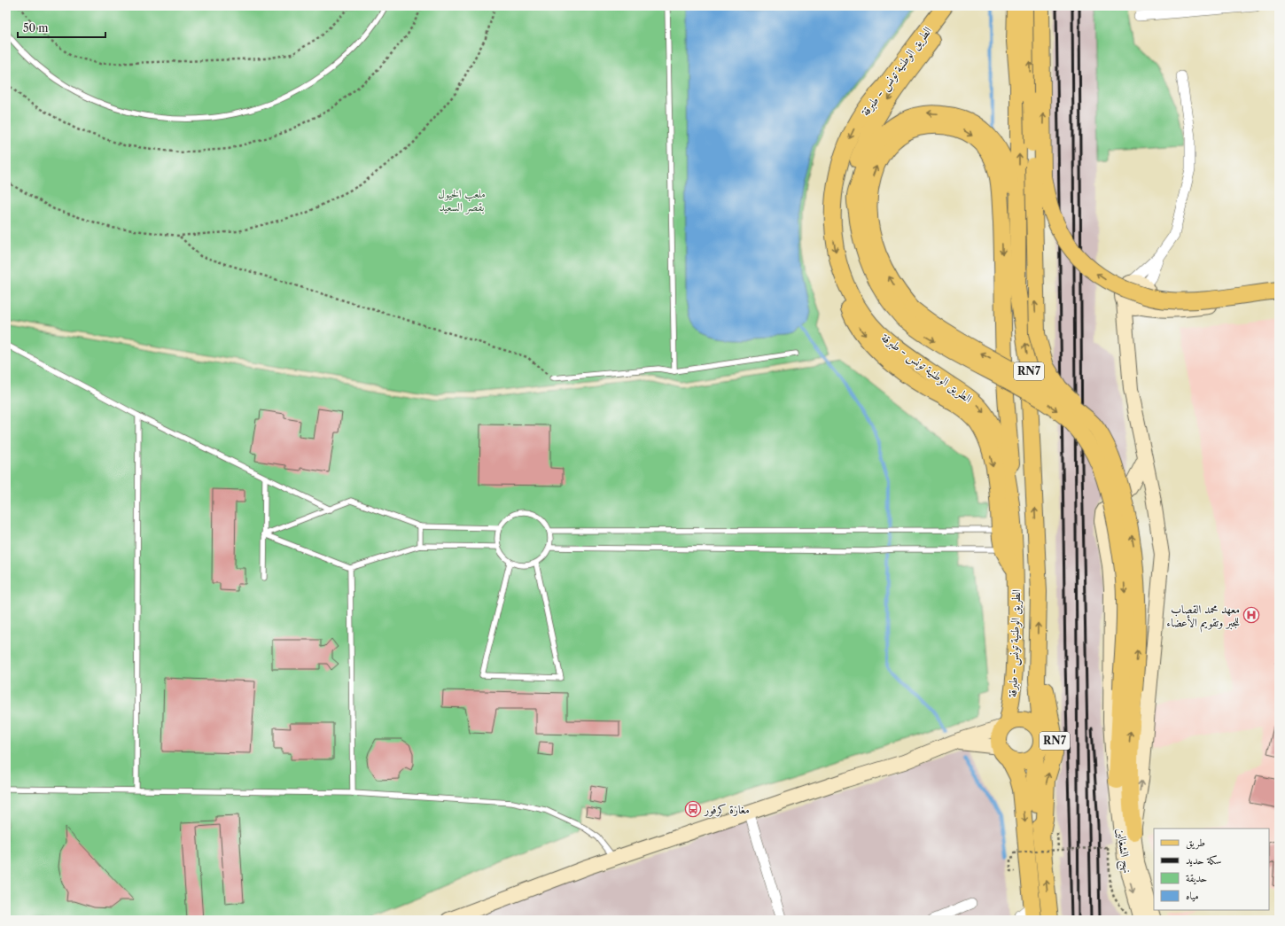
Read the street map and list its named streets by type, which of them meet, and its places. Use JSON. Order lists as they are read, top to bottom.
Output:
{
  "streets": {
    "main road": ["الطريق الوطنية تونس - طبرقة", "RN7"],
    "street": ["نهج الشغالين"]
  },
  "crossings": [
    ["الطريق الوطنية تونس - طبرقة", "RN7"]
  ],
  "parks": ["ملعب الخيول بقصر السعيد"],
  "places": {
    "hospital": ["معهد محمد القصاب للجبر وتقويم الأعضاء"],
    "bus stop": ["مغازة كرفور"]
  },
  "legend": [
    "طريق",
    "سكة حديد",
    "حديقة",
    "مياه"
  ],
  "scale_bar": "50 m"
}
